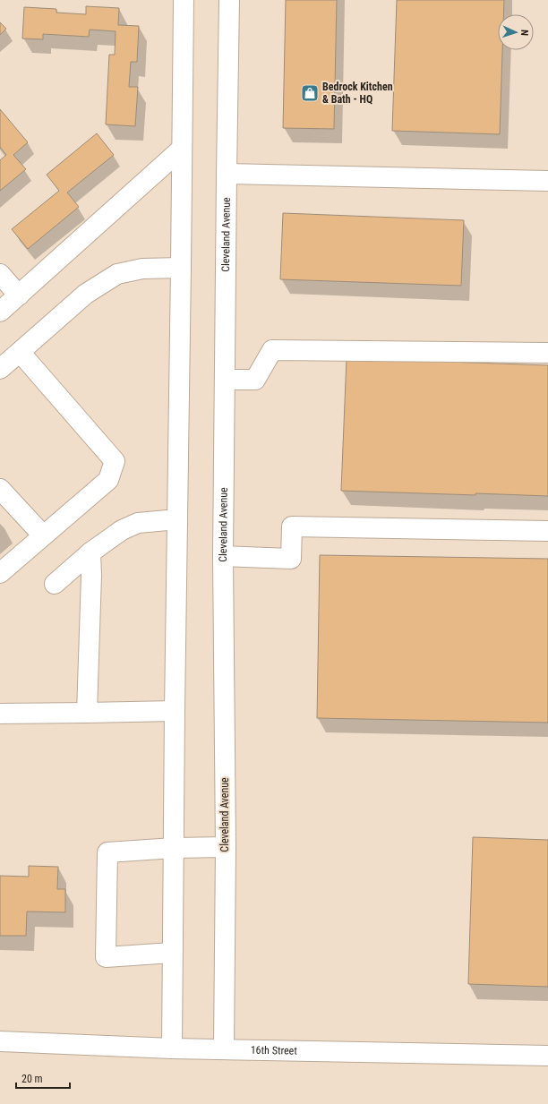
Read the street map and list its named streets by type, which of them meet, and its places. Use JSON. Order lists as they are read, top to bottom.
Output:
{
  "streets": {
    "street": ["Cleveland Avenue", "16th Street"]
  },
  "crossings": [
    ["Cleveland Avenue", "16th Street"]
  ],
  "places": {
    "shop": ["Bedrock Kitchen & Bath - HQ"]
  },
  "scale_bar": "20 m",
  "north": "right"
}
